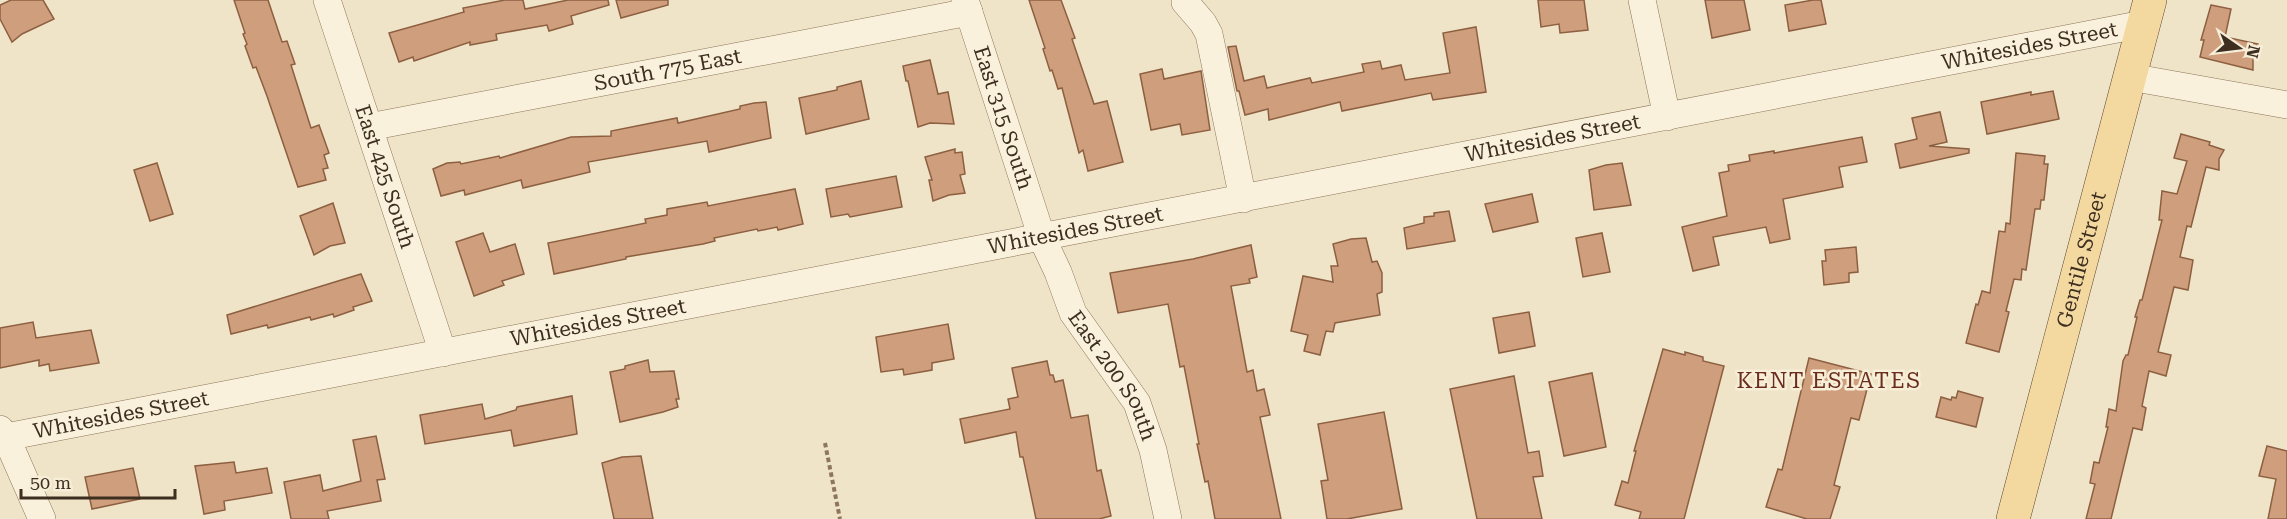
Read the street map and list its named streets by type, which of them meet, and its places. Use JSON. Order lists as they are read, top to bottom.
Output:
{
  "streets": {
    "main road": ["Gentile Street"],
    "street": [
      "Whitesides Street",
      "South 775 East",
      "East 315 South",
      "East 425 South",
      "East 200 South"
    ]
  },
  "crossings": [
    ["Whitesides Street", "East 315 South"],
    ["Whitesides Street", "East 425 South"],
    ["Whitesides Street", "Gentile Street"],
    ["Whitesides Street", "East 200 South"],
    ["South 775 East", "East 315 South"],
    ["South 775 East", "East 425 South"],
    ["East 315 South", "East 200 South"]
  ],
  "districts": ["KENT ESTATES"],
  "scale_bar": "50 m",
  "north": "right"
}
